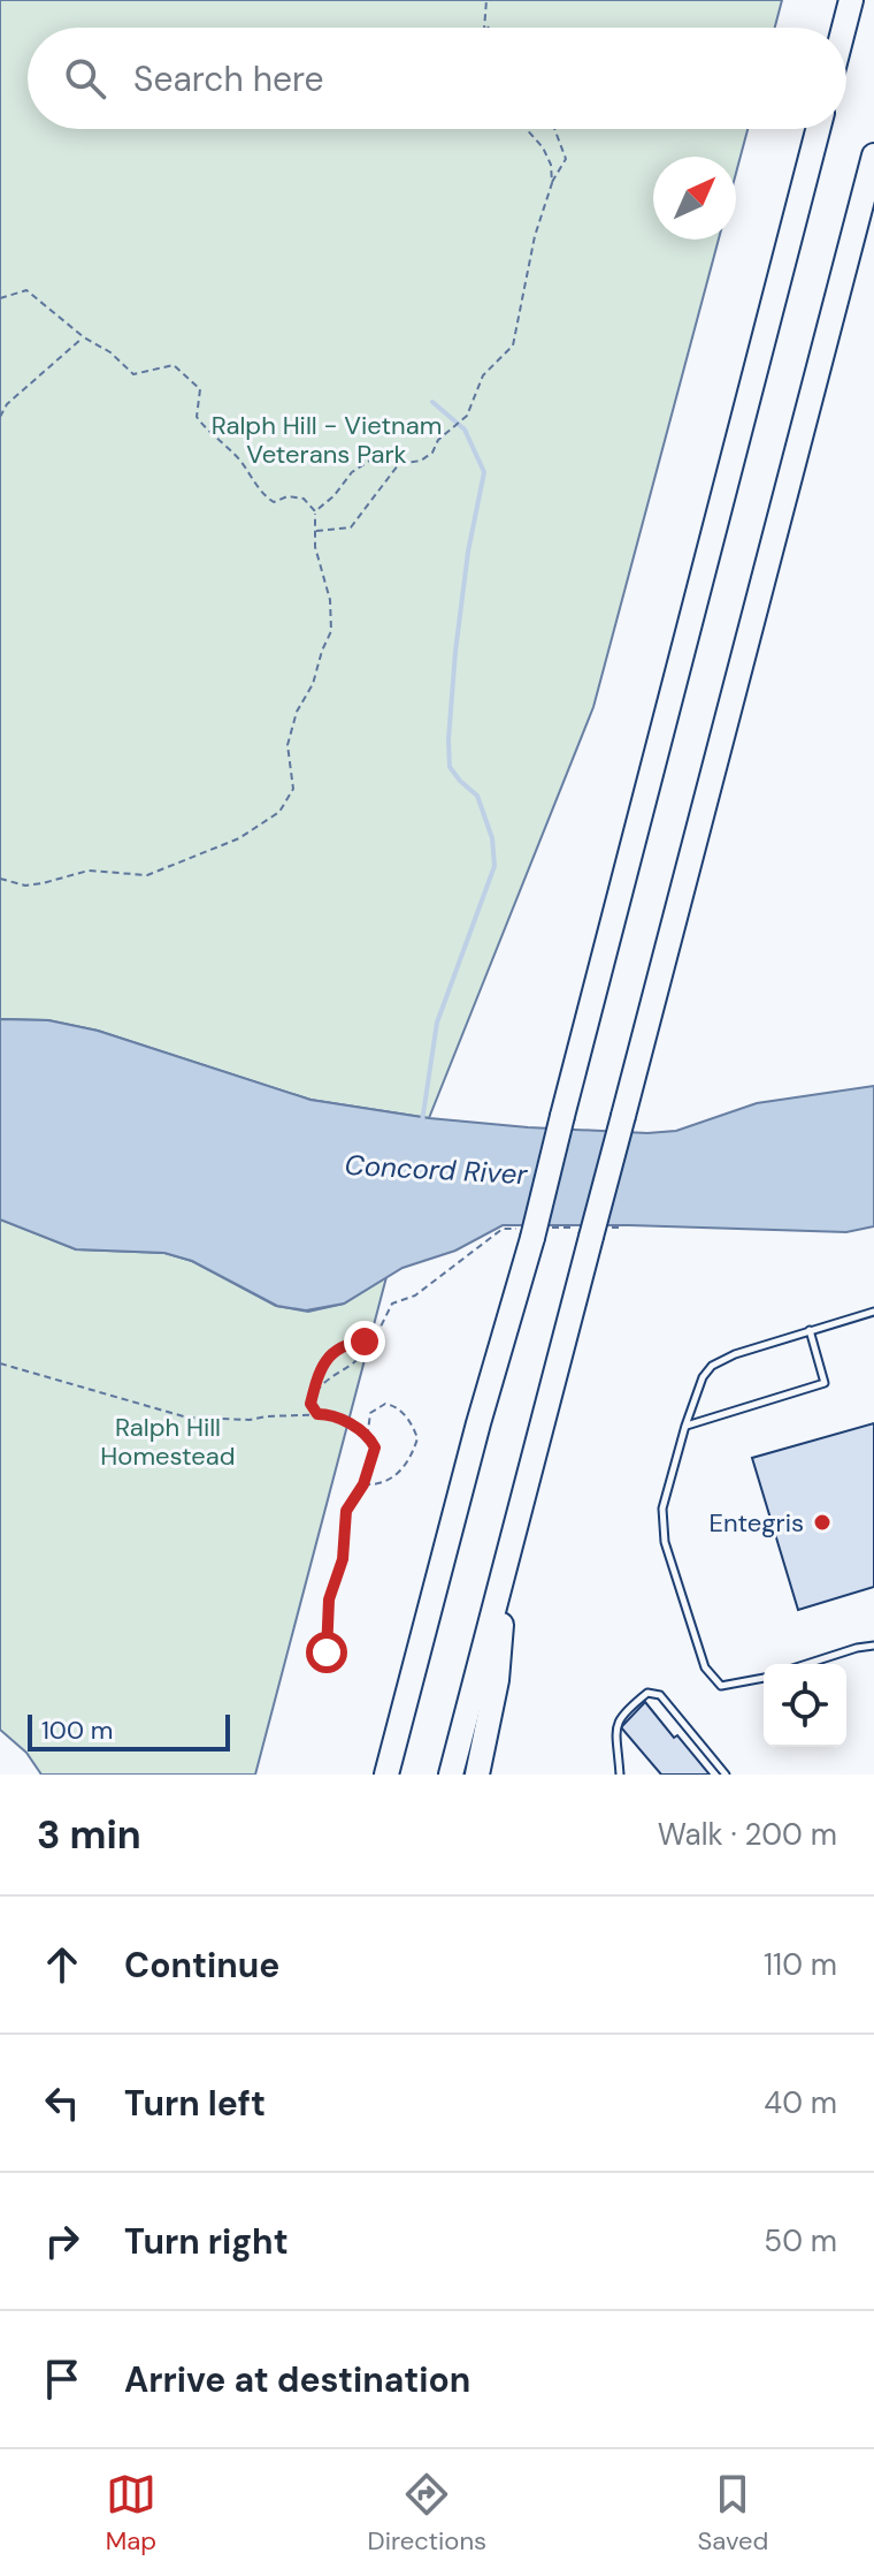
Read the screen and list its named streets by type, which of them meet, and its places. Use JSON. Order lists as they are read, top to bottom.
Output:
{
  "water": ["Concord River"],
  "parks": ["Ralph Hill - Vietnam Veterans Park", "Ralph Hill Homestead"],
  "places": ["Entegris"],
  "scale_bar": "100 m",
  "north": "top right",
  "page": {
    "search": "Search here",
    "scale": "100 m",
    "heading": ["3 min", "Walk · 200 m"],
    "list": [
      ["Continue", "110 m"],
      ["Turn left", "40 m"],
      ["Turn right", "50 m"],
      "Arrive at destination"
    ],
    "nav": ["Map", "Directions", "Saved"]
  }
}
